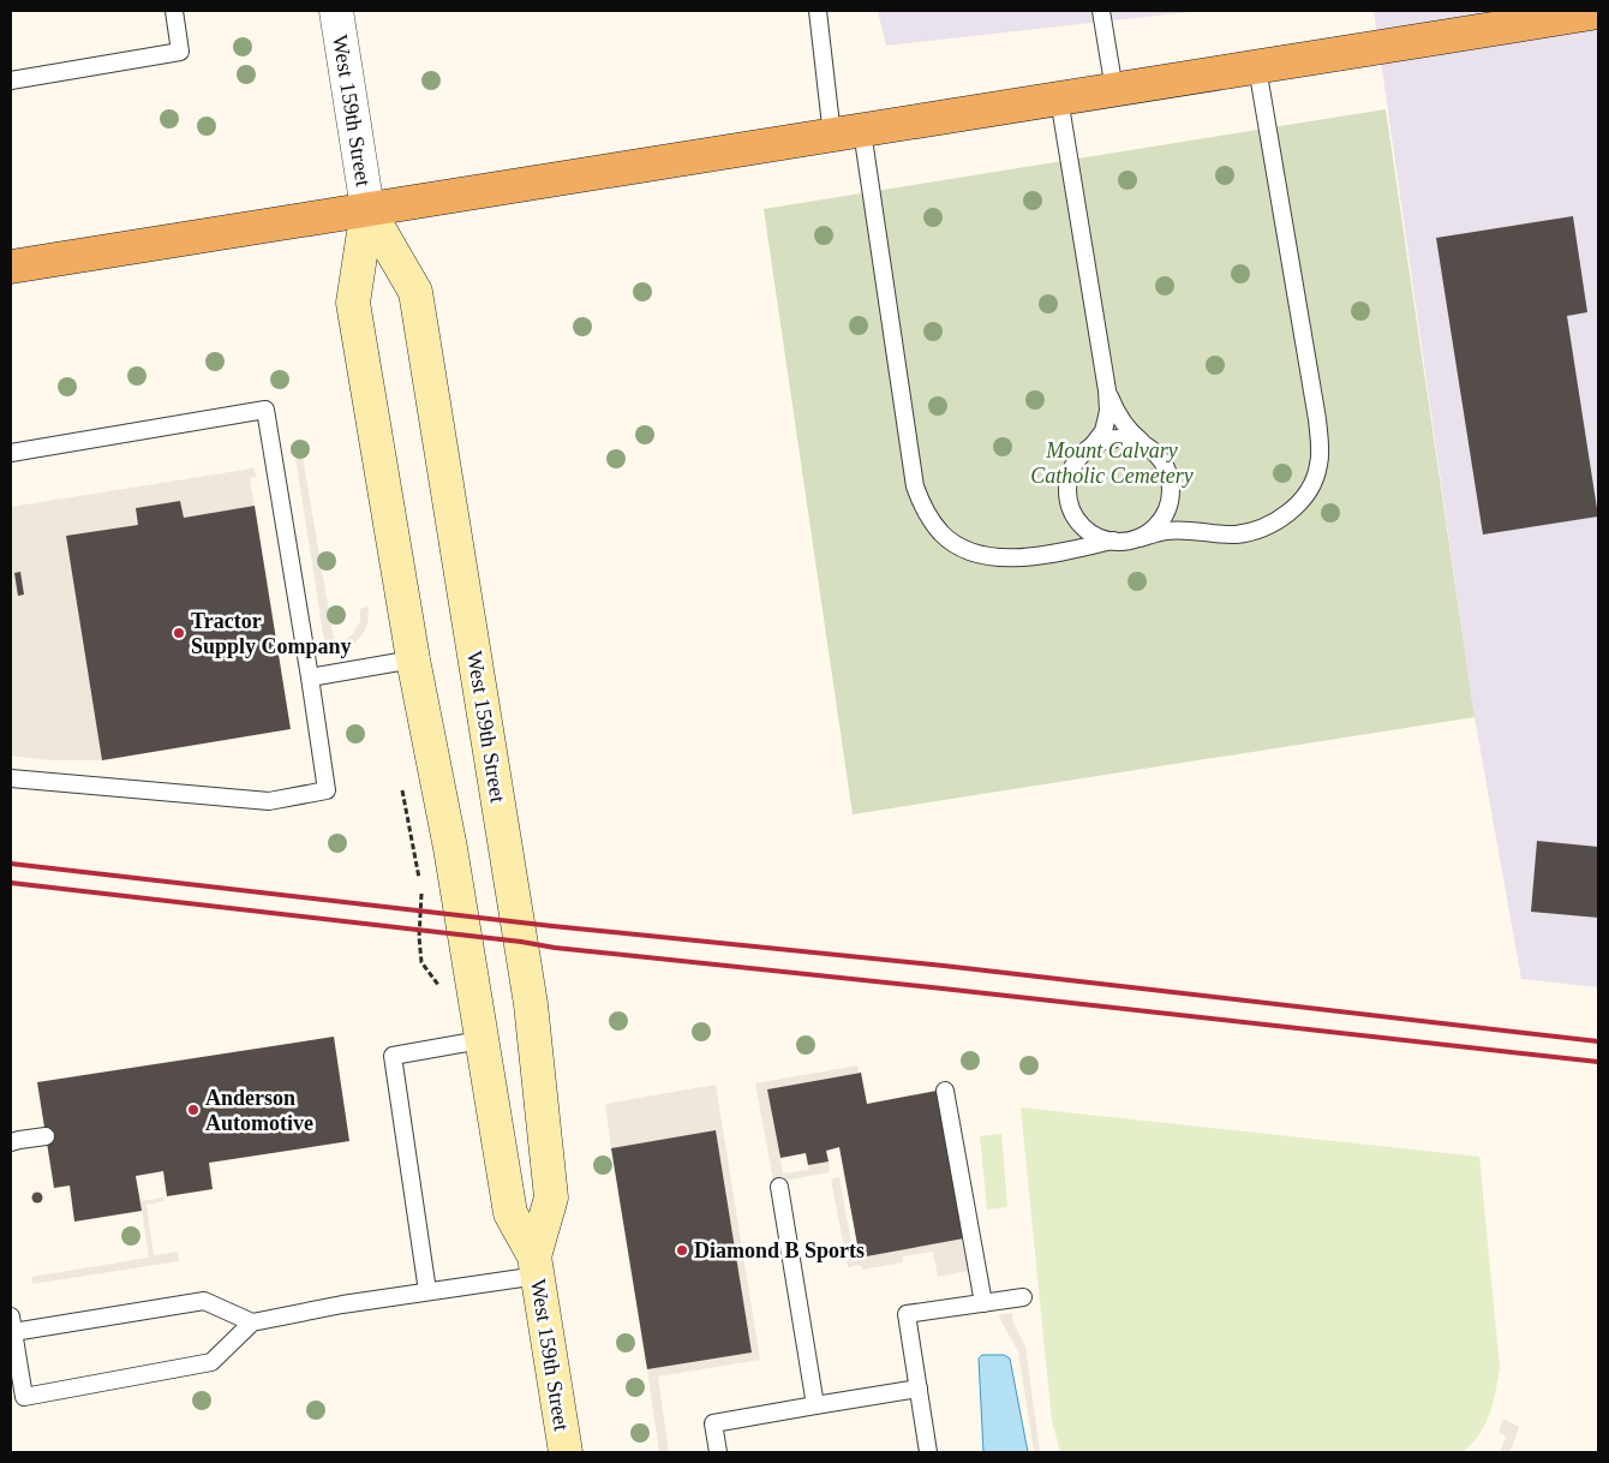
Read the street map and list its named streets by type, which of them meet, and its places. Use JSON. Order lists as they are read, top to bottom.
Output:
{
  "streets": {
    "main road": ["West 159th Street"]
  },
  "parks": ["Mount Calvary Catholic Cemetery"],
  "places": ["Tractor Supply Company", "Anderson Automotive", "Diamond B Sports"]
}
